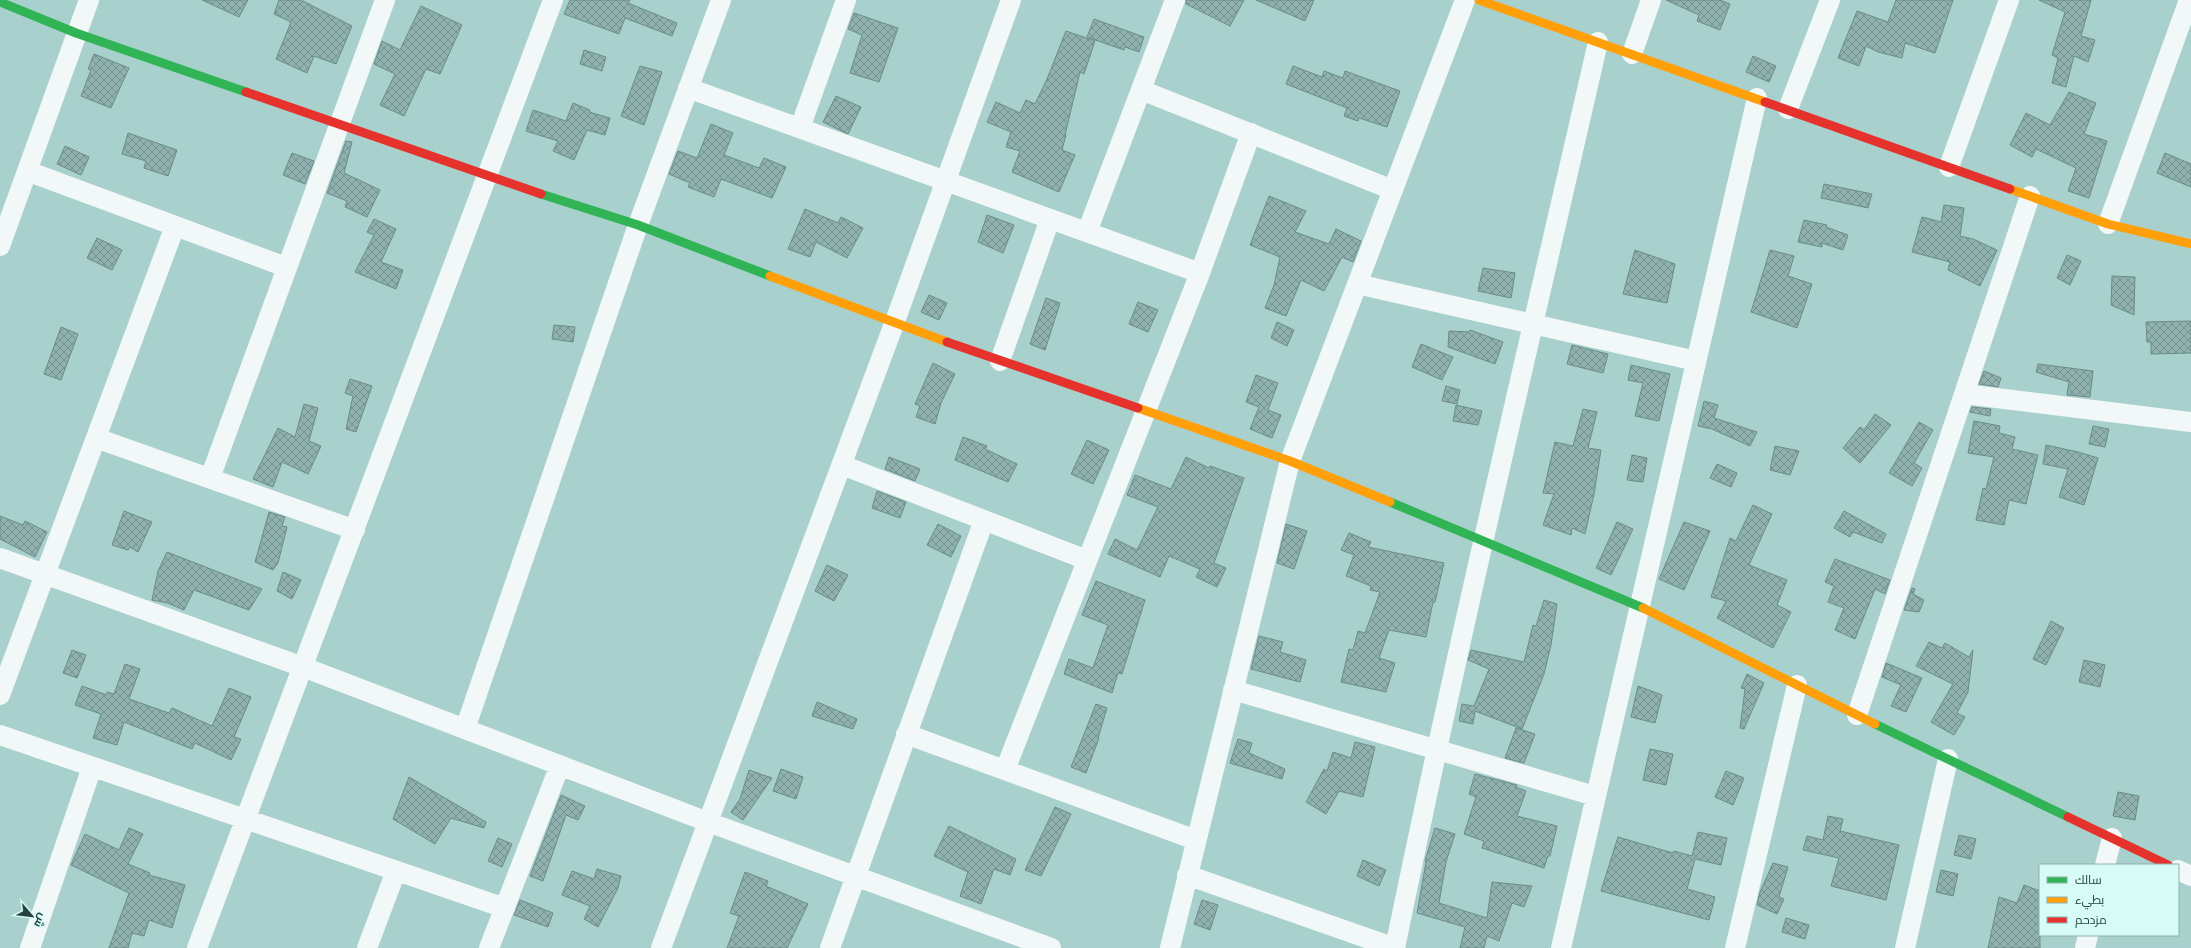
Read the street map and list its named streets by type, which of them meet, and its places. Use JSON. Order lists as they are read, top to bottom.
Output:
{
  "legend": ["سالك", "بطيء", "مزدحم"],
  "north": "bottom right"
}
